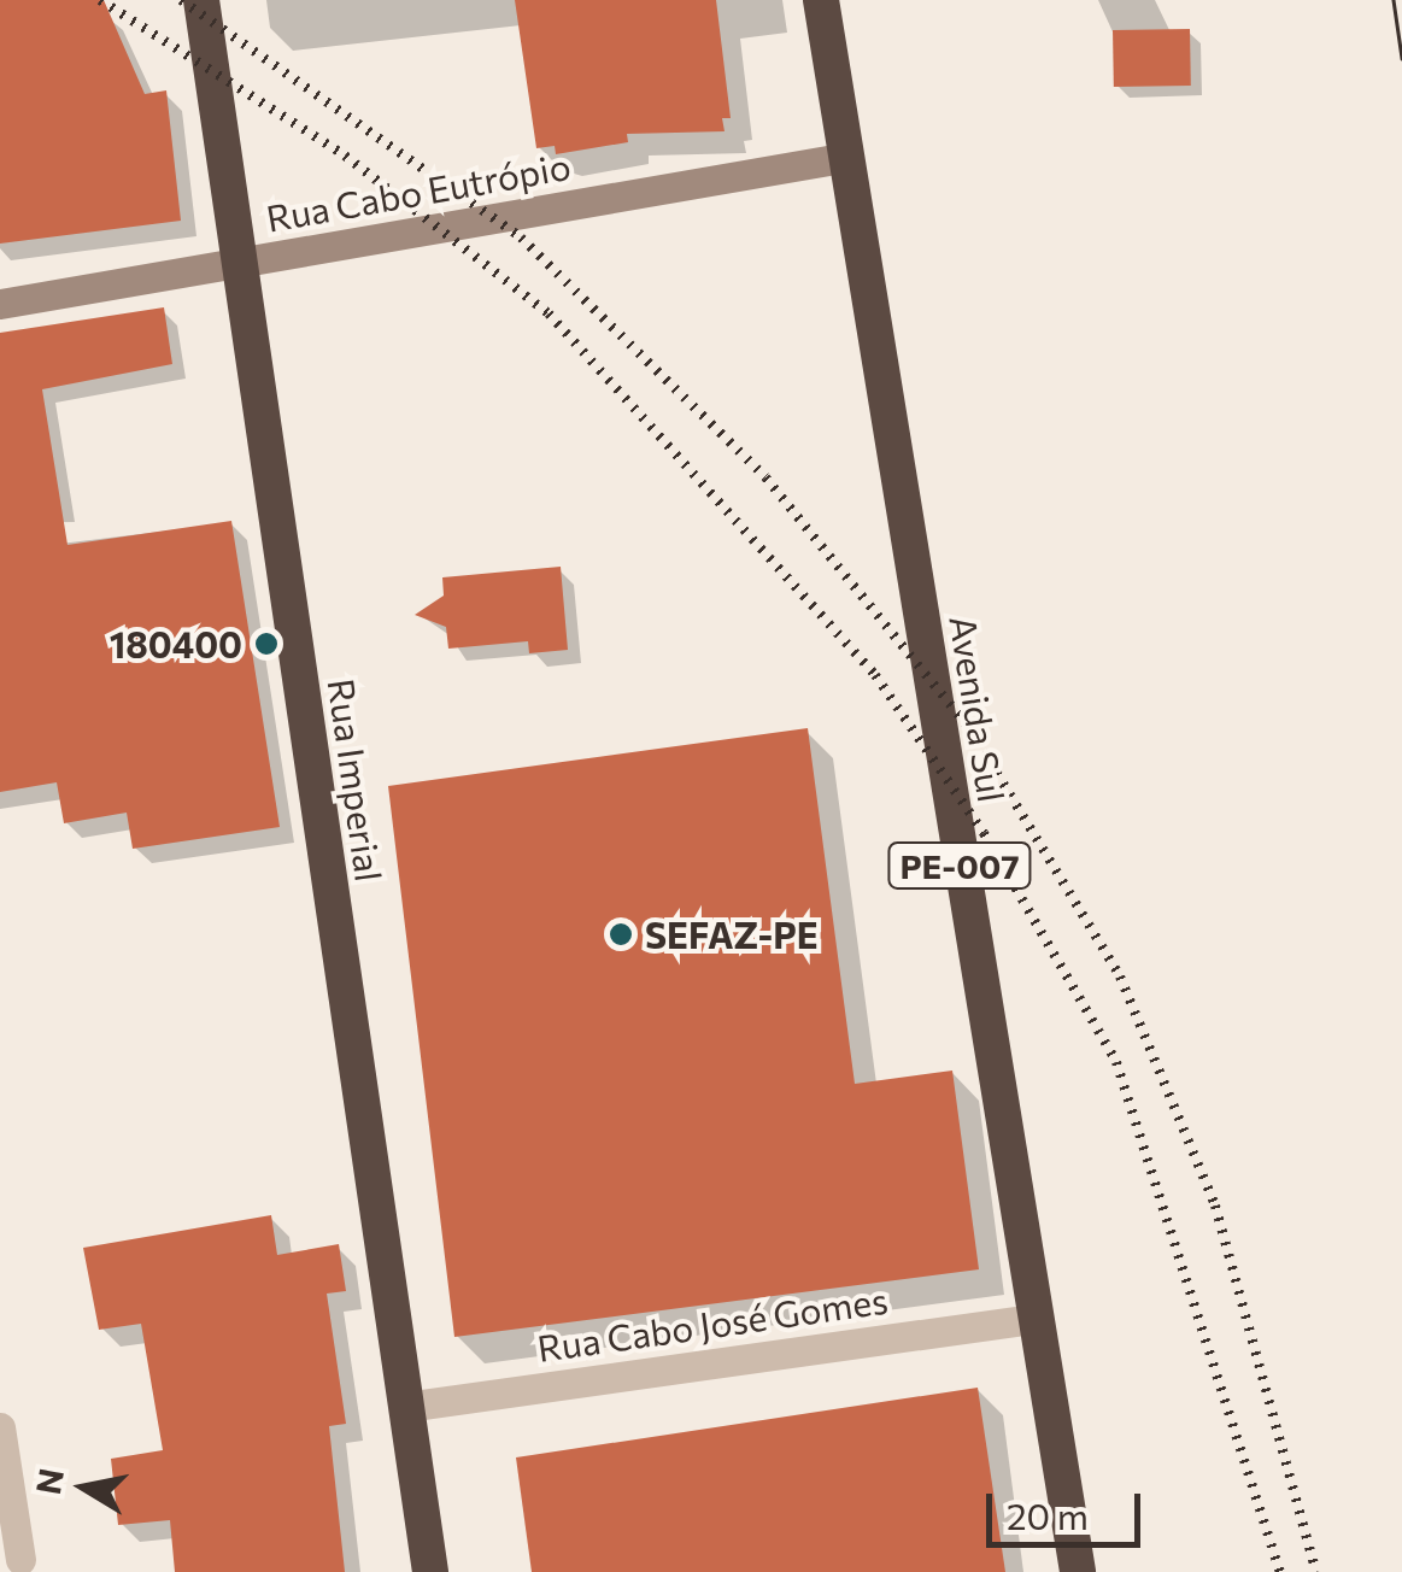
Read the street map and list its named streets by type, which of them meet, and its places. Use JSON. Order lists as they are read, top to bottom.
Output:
{
  "streets": {
    "highway": ["Avenida Sul", "Rua Imperial", "PE-007"],
    "street": ["Rua Cabo Eutrópio", "Rua Cabo José Gomes"]
  },
  "crossings": [
    ["Rua Cabo Eutrópio", "Avenida Sul"],
    ["Rua Cabo Eutrópio", "Rua Imperial"],
    ["Avenida Sul", "Rua Cabo José Gomes"],
    ["Rua Imperial", "Rua Cabo José Gomes"]
  ],
  "places": ["180400", "SEFAZ-PE"],
  "scale_bar": "20 m",
  "north": "left"
}
